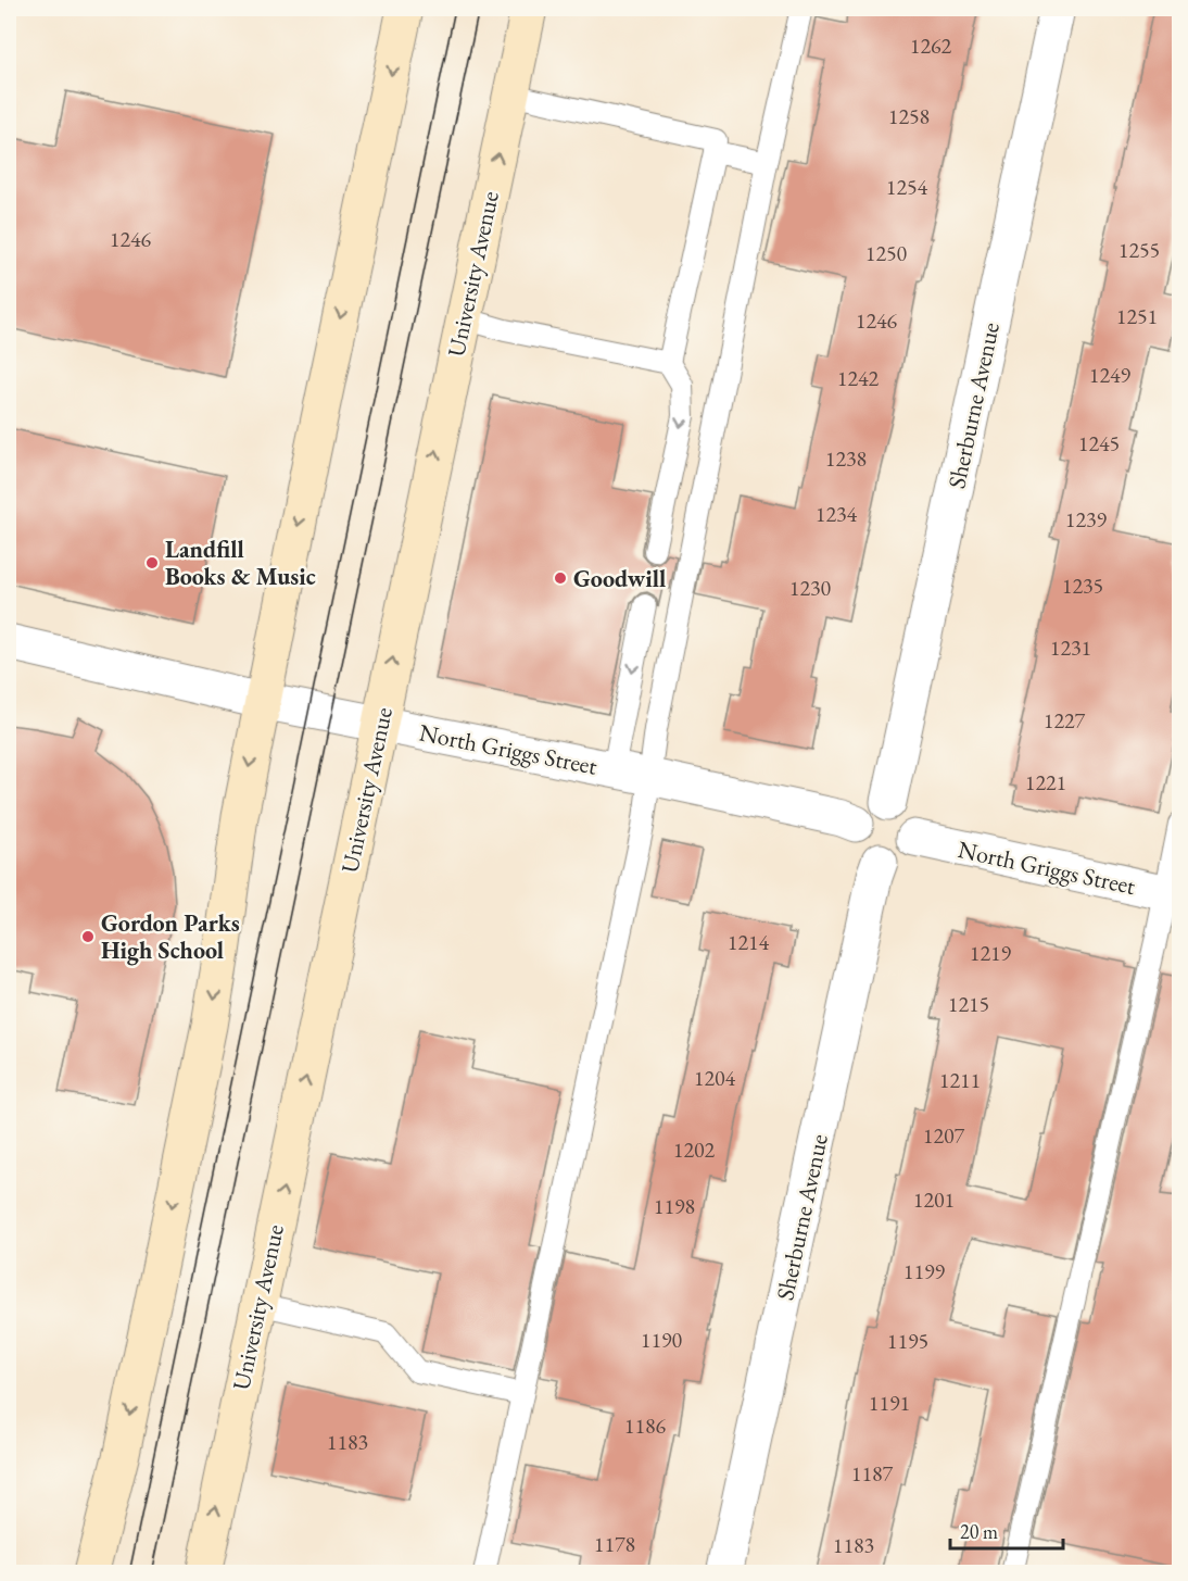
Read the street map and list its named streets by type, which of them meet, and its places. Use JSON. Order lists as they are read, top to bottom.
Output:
{
  "streets": {
    "main road": ["University Avenue"],
    "street": ["Sherburne Avenue", "North Griggs Street"]
  },
  "crossings": [
    ["University Avenue", "North Griggs Street"],
    ["Sherburne Avenue", "North Griggs Street"]
  ],
  "places": ["Landfill Books & Music", "Goodwill", "Gordon Parks High School"],
  "house_numbers": [
    "1262",
    "1258",
    "1254",
    "1246",
    "1255",
    "1250",
    "1251",
    "1246",
    "1249",
    "1242",
    "1245",
    "1238",
    "1234",
    "1239",
    "1235",
    "1230",
    "1231",
    "1227",
    "1221",
    "1214",
    "1219",
    "1215",
    "1204",
    "1211",
    "1207",
    "1202",
    "1201",
    "1198",
    "1199",
    "1190",
    "1195",
    "1191",
    "1186",
    "1183",
    "1187",
    "1178",
    "1183"
  ],
  "scale_bar": "20 m"
}
